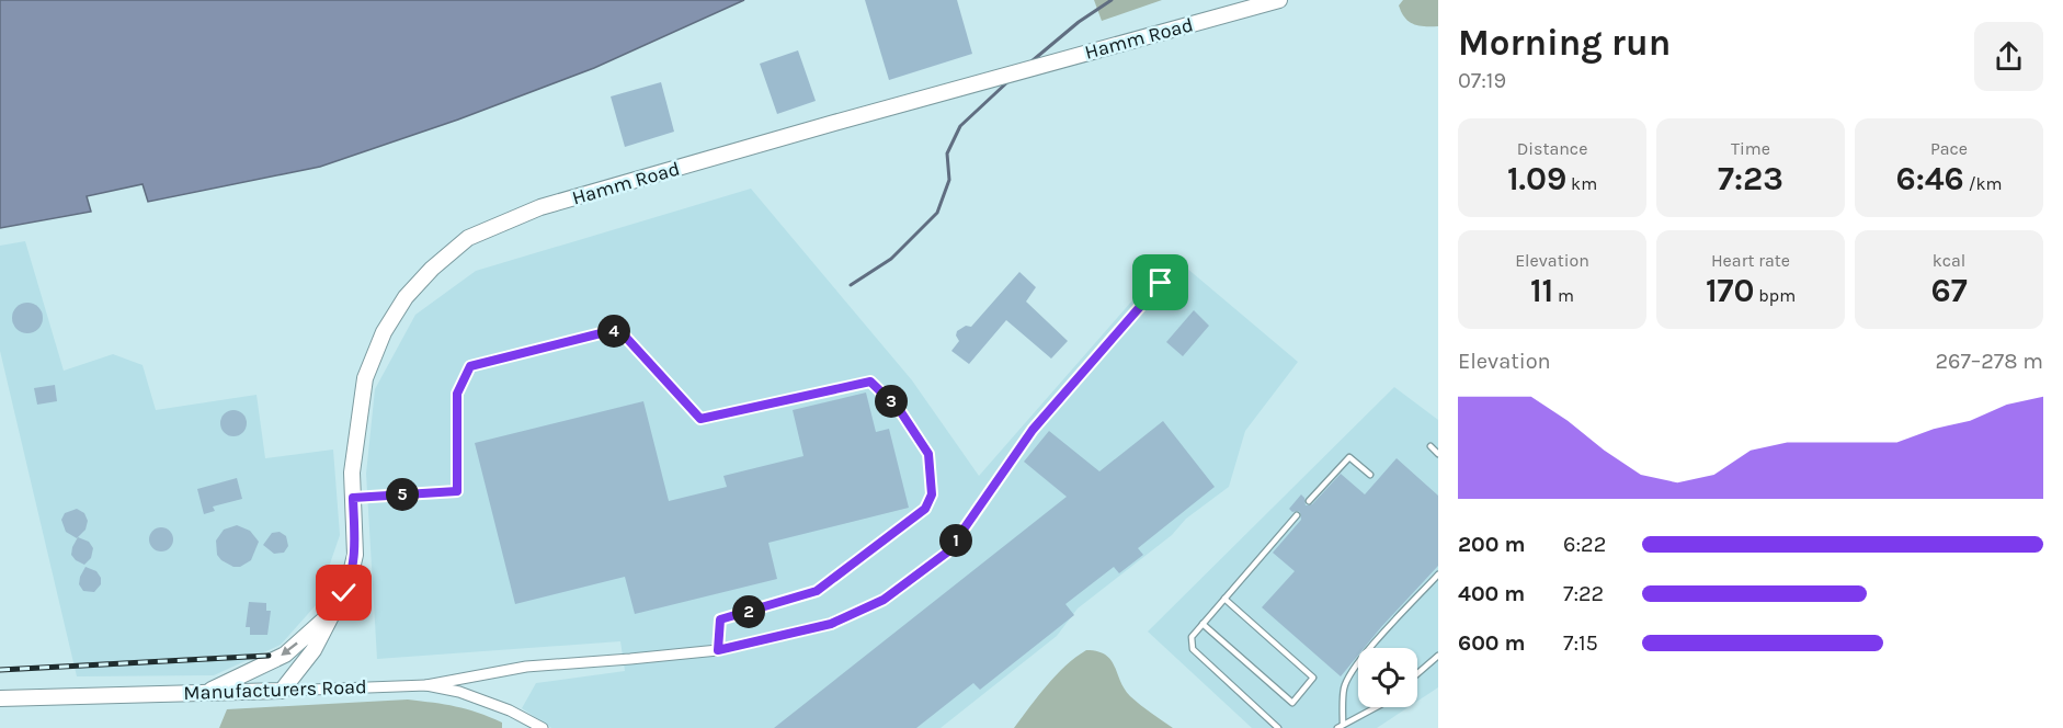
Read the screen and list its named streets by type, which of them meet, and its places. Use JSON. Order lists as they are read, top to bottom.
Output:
{
  "streets": {
    "main road": ["Hamm Road", "Manufacturers Road"]
  },
  "crossings": [
    ["Hamm Road", "Manufacturers Road"]
  ],
  "page": {
    "heading": ["Morning run", "07:19"],
    "stats": [
      ["Distance", "1.09 km"],
      ["Time", "7:23"],
      ["Pace", "6:46 /km"],
      ["Elevation", "11 m"],
      ["Heart rate", "170 bpm"],
      ["kcal", "67"]
    ],
    "pins": [
      "4",
      "3",
      "5",
      "1",
      "2"
    ],
    "chart": ["Elevation", "267–278 m"],
    "list": [
      {
        "name": "200 m",
        "note": "6:22"
      },
      {
        "name": "400 m",
        "note": "7:22"
      },
      {
        "name": "600 m",
        "note": "7:15"
      }
    ]
  }
}
